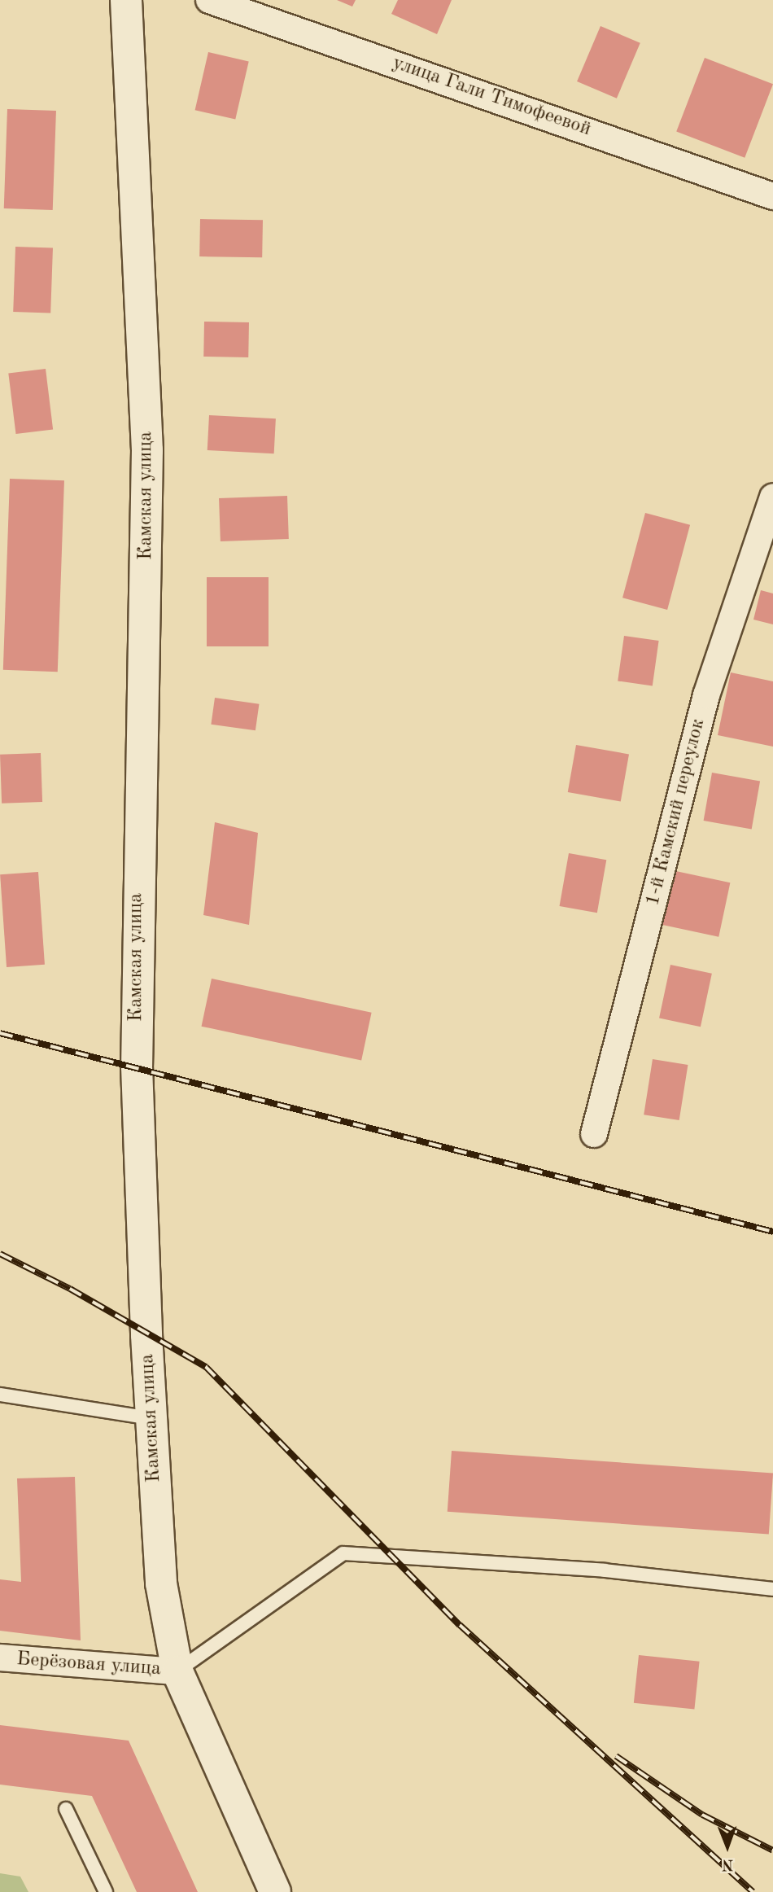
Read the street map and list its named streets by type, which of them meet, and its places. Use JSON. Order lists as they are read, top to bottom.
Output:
{
  "streets": {
    "main road": ["Камская улица"],
    "street": ["улица Гали Тимофеевой", "1-й Камский переулок", "Берёзовая улица"]
  },
  "crossings": [
    ["Камская улица", "Берёзовая улица"]
  ],
  "north": "bottom"
}
